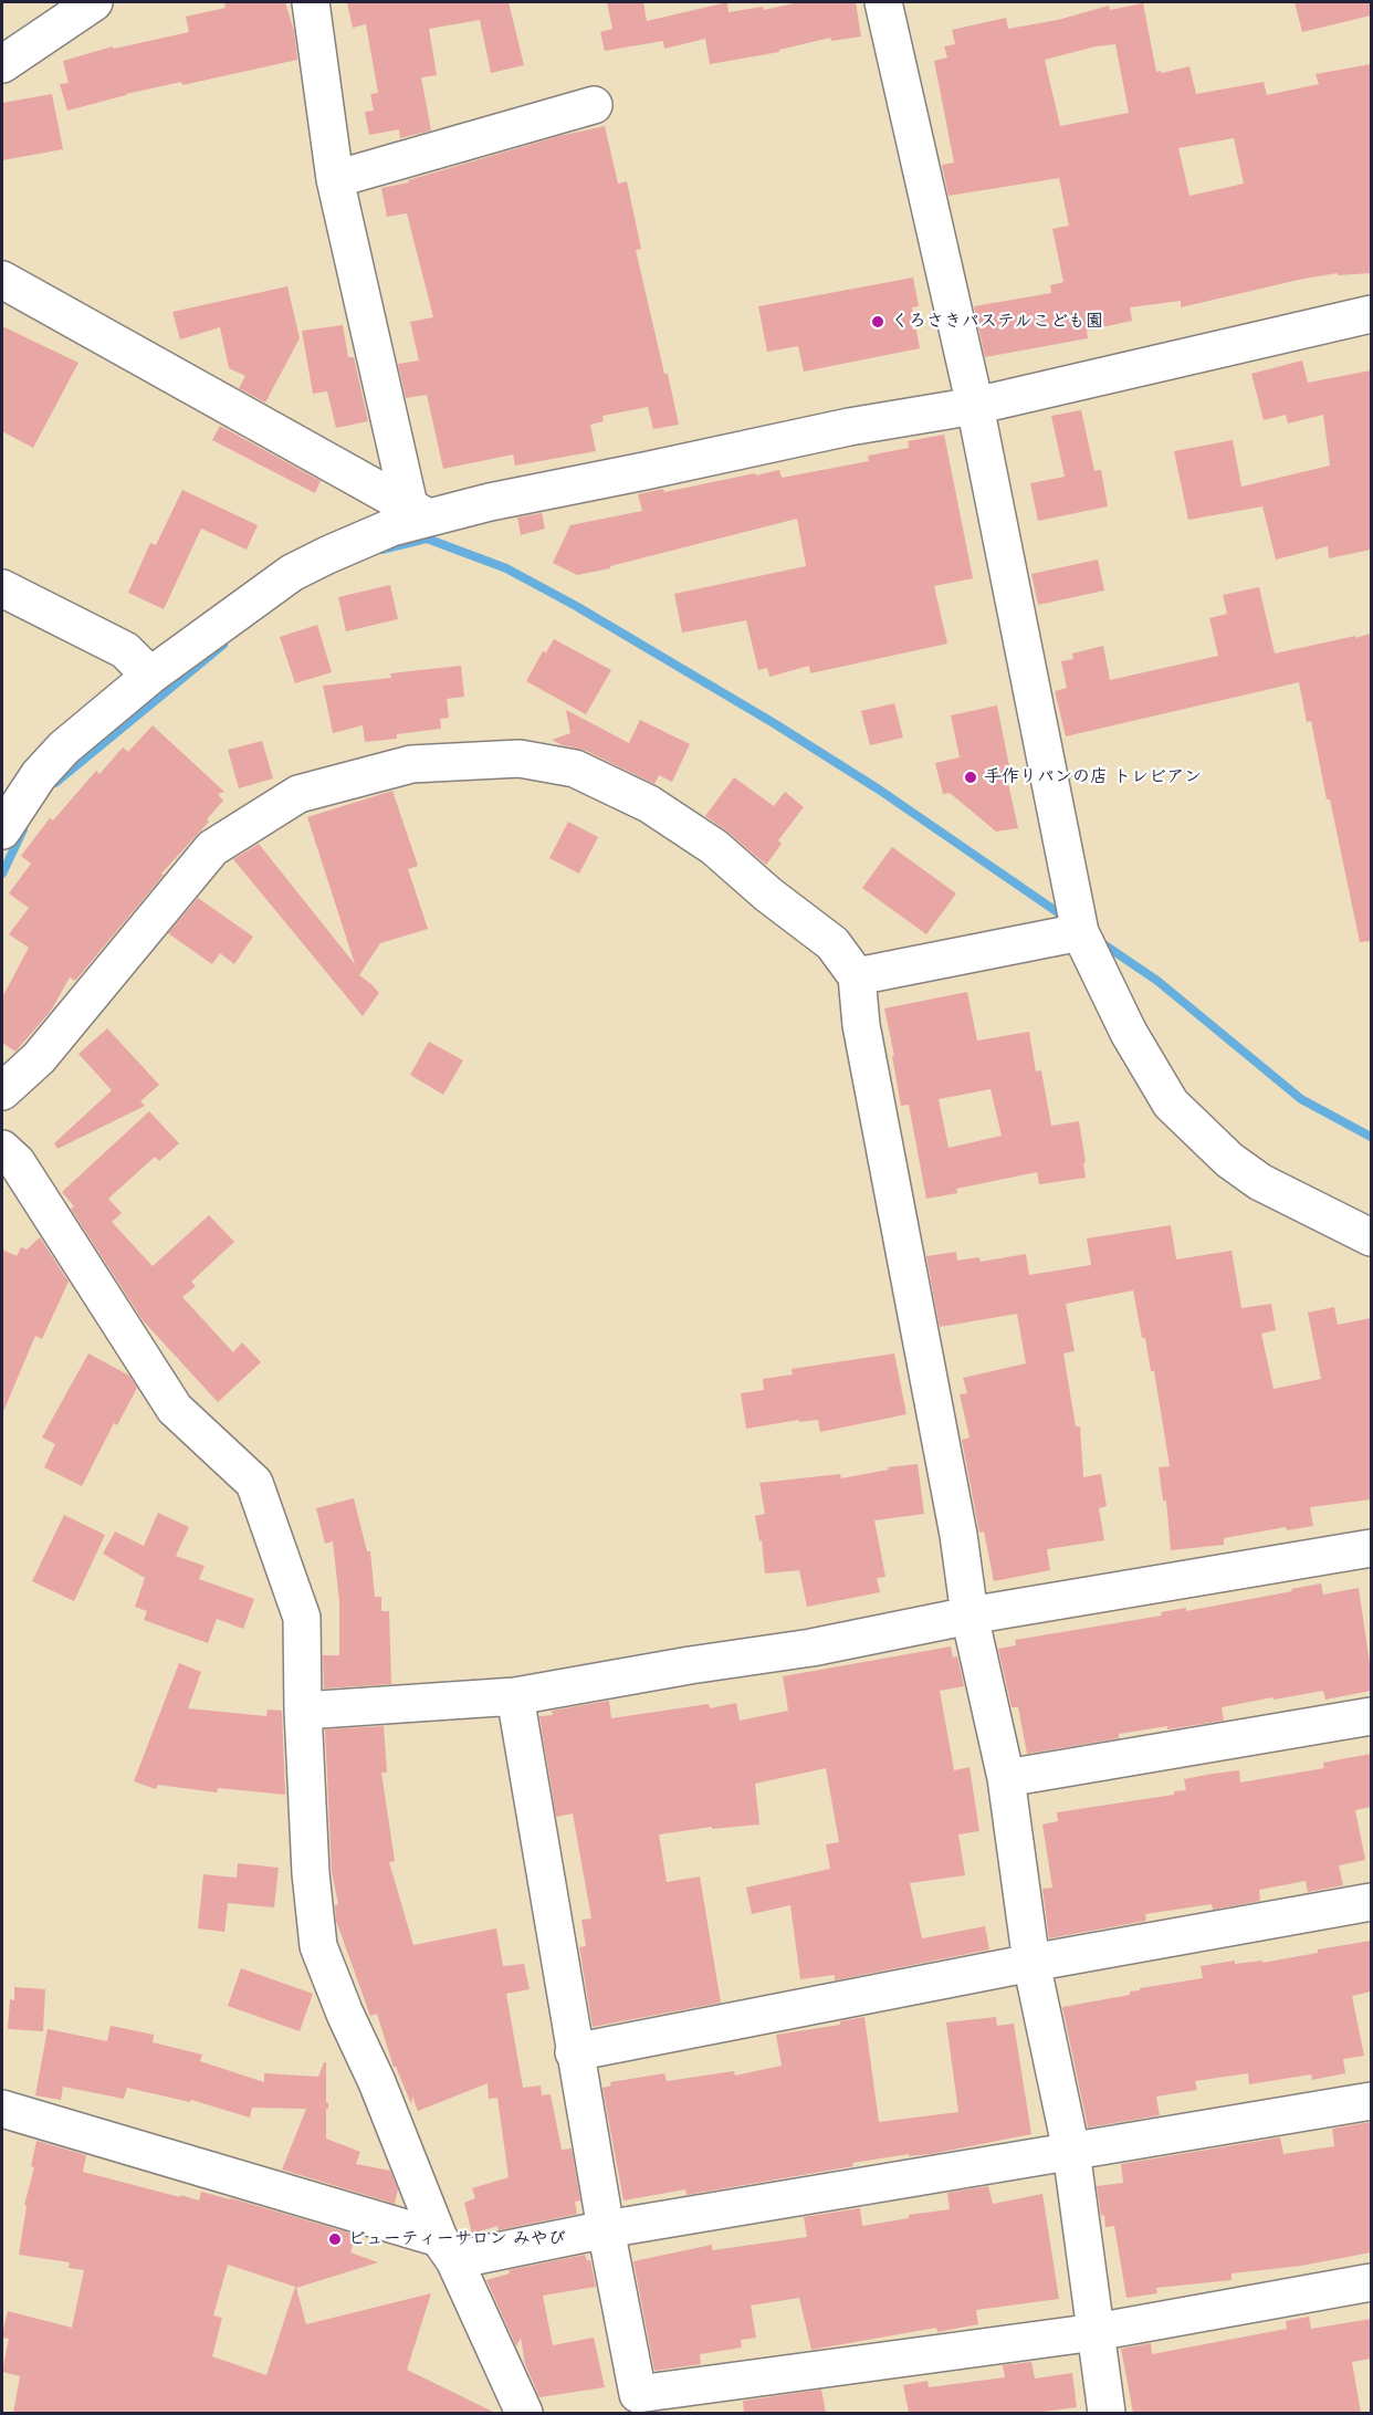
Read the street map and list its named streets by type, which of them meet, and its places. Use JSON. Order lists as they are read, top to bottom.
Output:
{
  "places": ["くろさきパステルこども園", "手作りパンの店 トレビアン", "ビューティーサロン みやび"]
}
